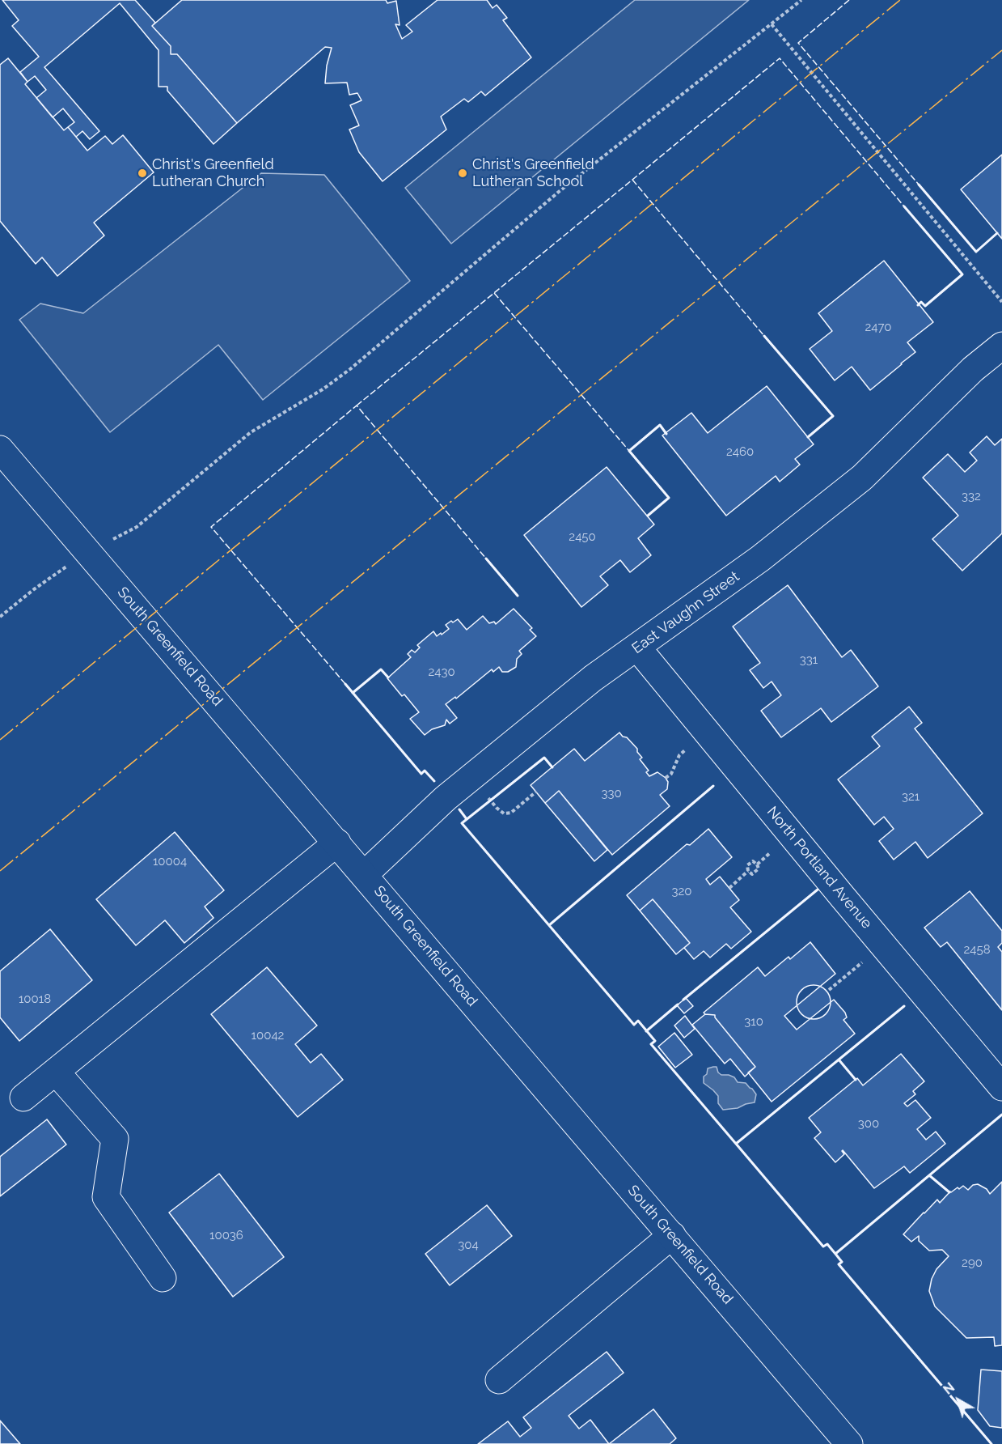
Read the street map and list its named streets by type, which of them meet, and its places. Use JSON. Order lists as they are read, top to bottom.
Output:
{
  "streets": {
    "street": ["East Vaughn Street", "South Greenfield Road", "North Portland Avenue"]
  },
  "crossings": [
    ["East Vaughn Street", "South Greenfield Road"],
    ["East Vaughn Street", "North Portland Avenue"]
  ],
  "places": ["Christ's Greenfield Lutheran Church", "Christ's Greenfield Lutheran School"],
  "house_numbers": [
    "2470",
    "2460",
    "332",
    "2450",
    "331",
    "2430",
    "330",
    "321",
    "10004",
    "320",
    "2458",
    "10018",
    "310",
    "10042",
    "300",
    "10036",
    "304",
    "290"
  ],
  "north": "top left"
}
